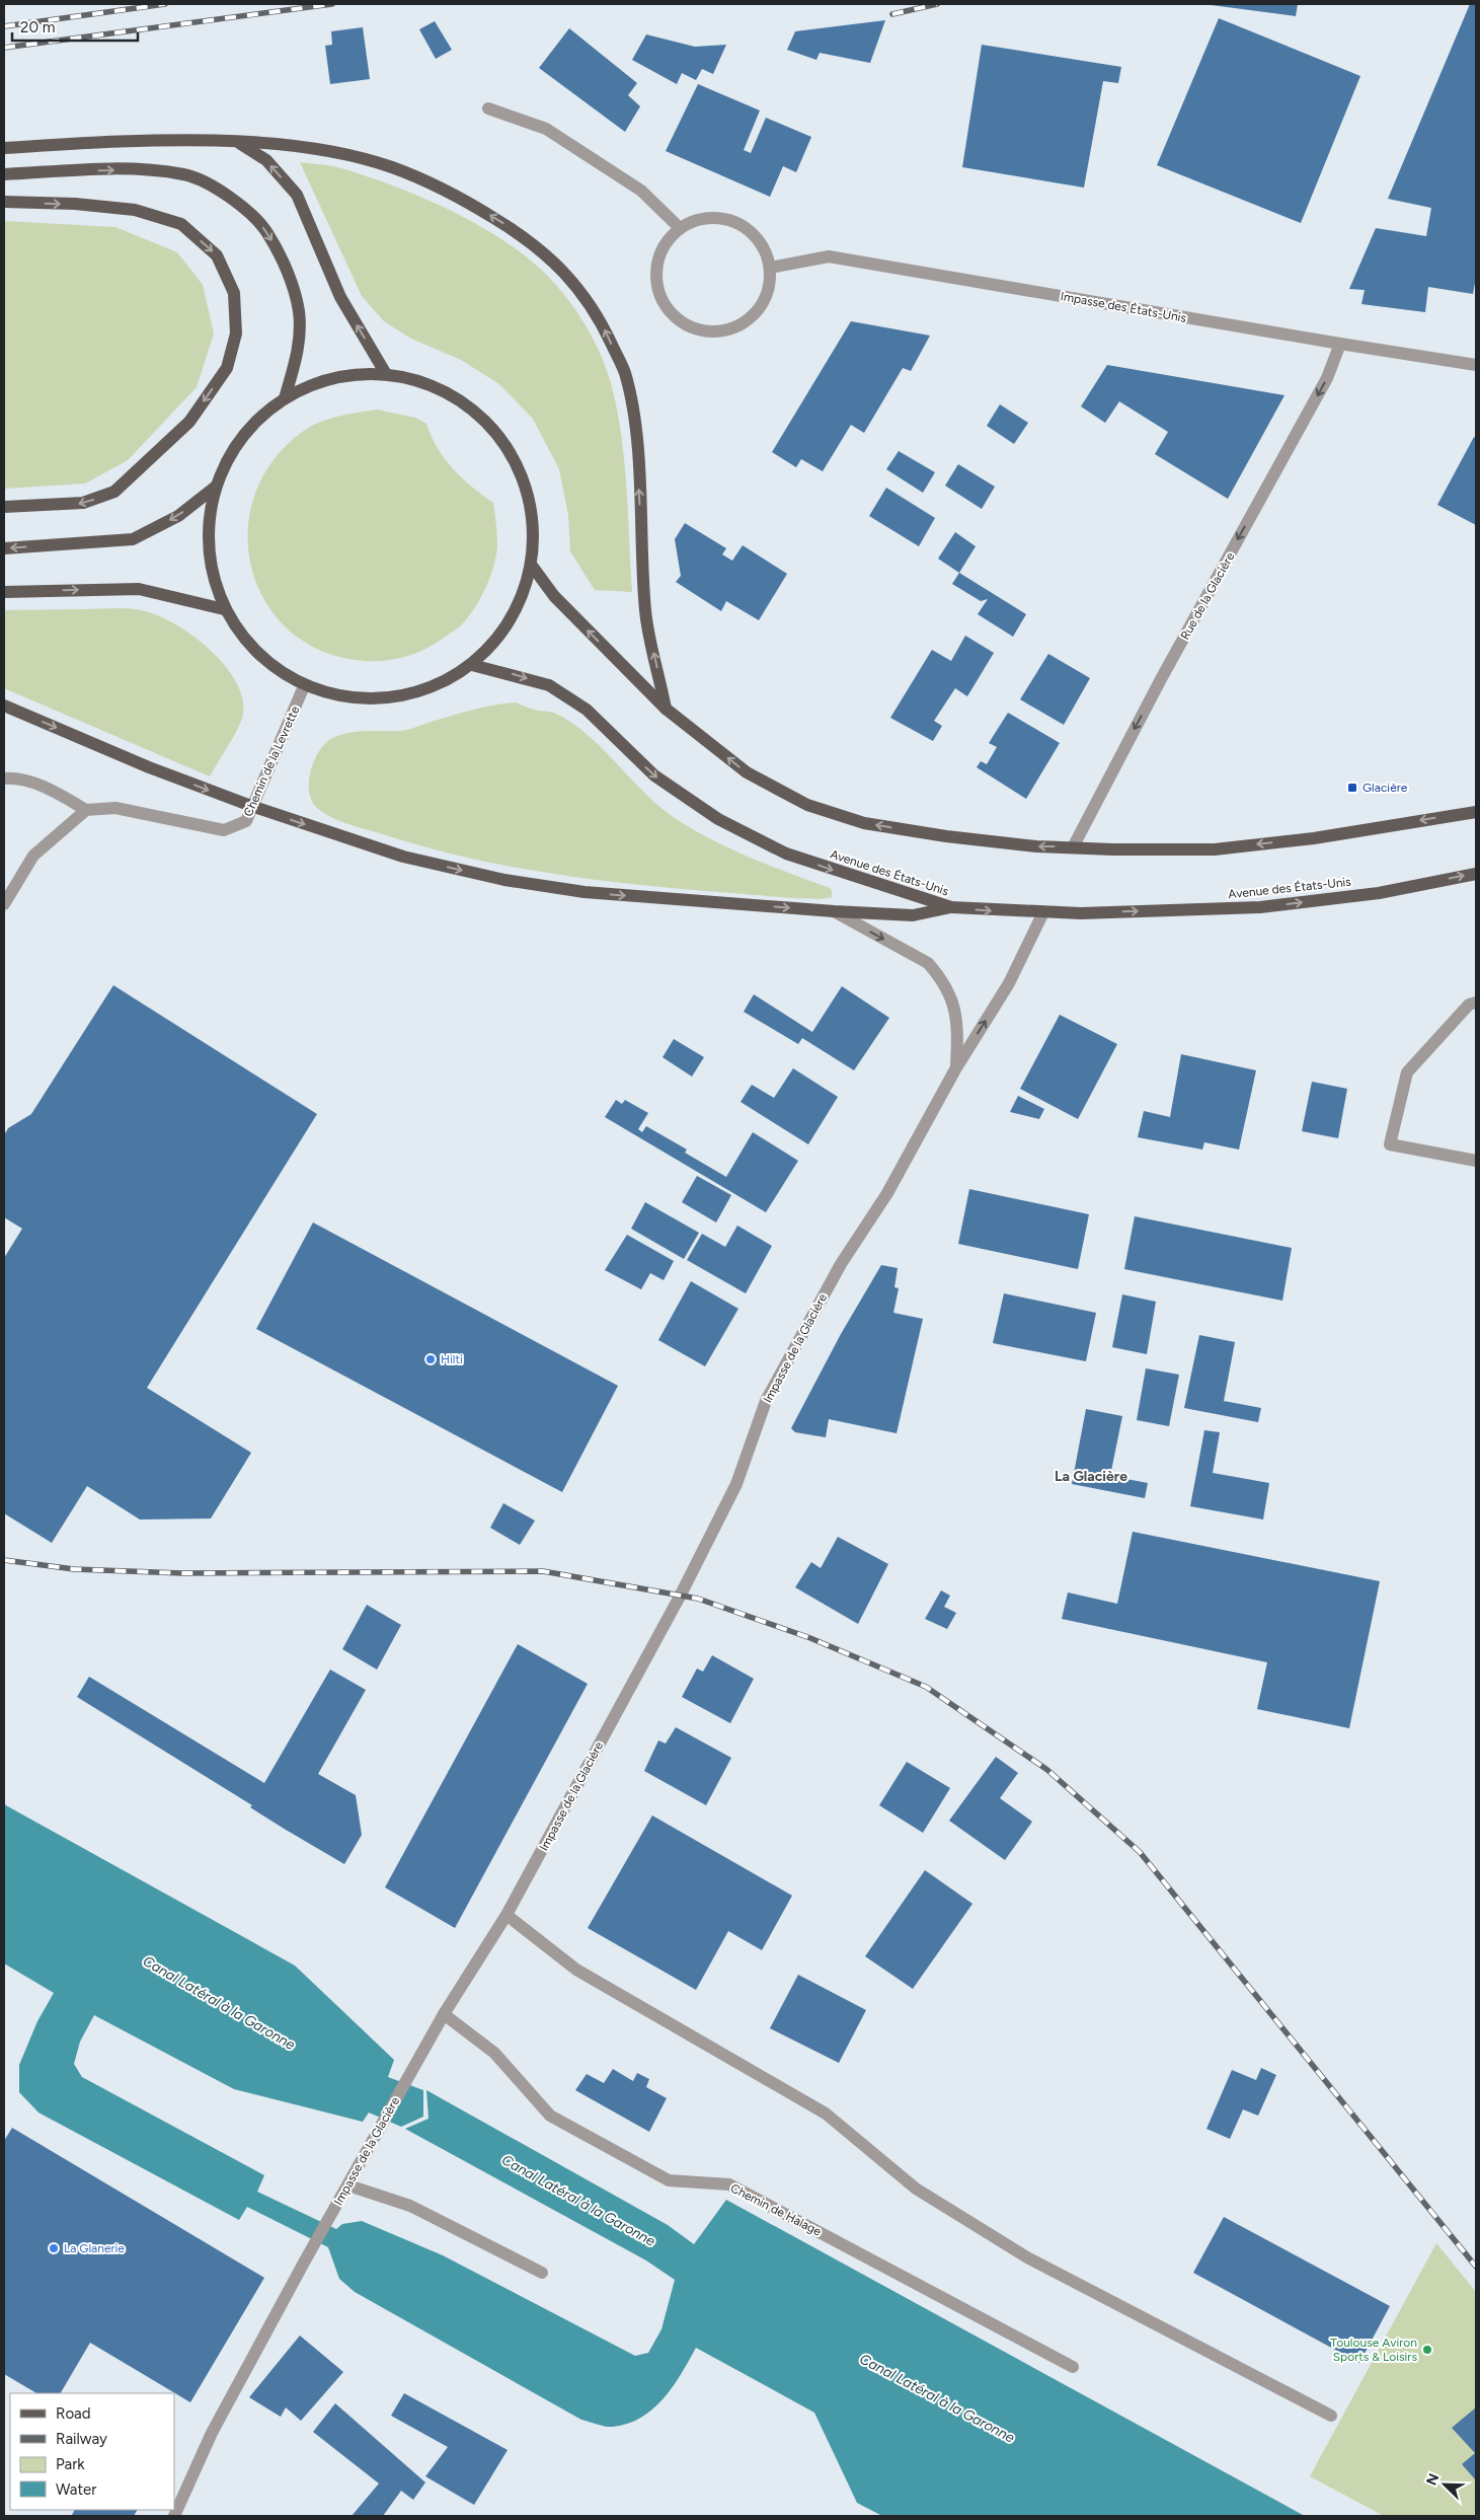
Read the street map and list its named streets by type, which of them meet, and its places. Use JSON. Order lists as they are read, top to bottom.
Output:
{
  "streets": {
    "main road": ["Avenue des États-Unis"],
    "street": [
      "Impasse des États-Unis",
      "Rue de la Glacière",
      "Chemin de la Levrette",
      "Impasse de la Glacière",
      "Chemin de Halage"
    ]
  },
  "crossings": [
    ["Impasse des États-Unis", "Rue de la Glacière"],
    ["Avenue des États-Unis", "Impasse de la Glacière"],
    ["Impasse de la Glacière", "Chemin de Halage"]
  ],
  "one_way": ["Rue de la Glacière"],
  "districts": ["La Glacière"],
  "water": ["Canal Latéral à la Garonne"],
  "places": {
    "transit": ["Glacière"],
    "other": ["Hilti", "La Glanerie", "Toulouse Aviron Sports & Loisirs"]
  },
  "legend": [
    "Road",
    "Railway",
    "Park",
    "Water"
  ],
  "scale_bar": "20 m",
  "north": "top left"
}
